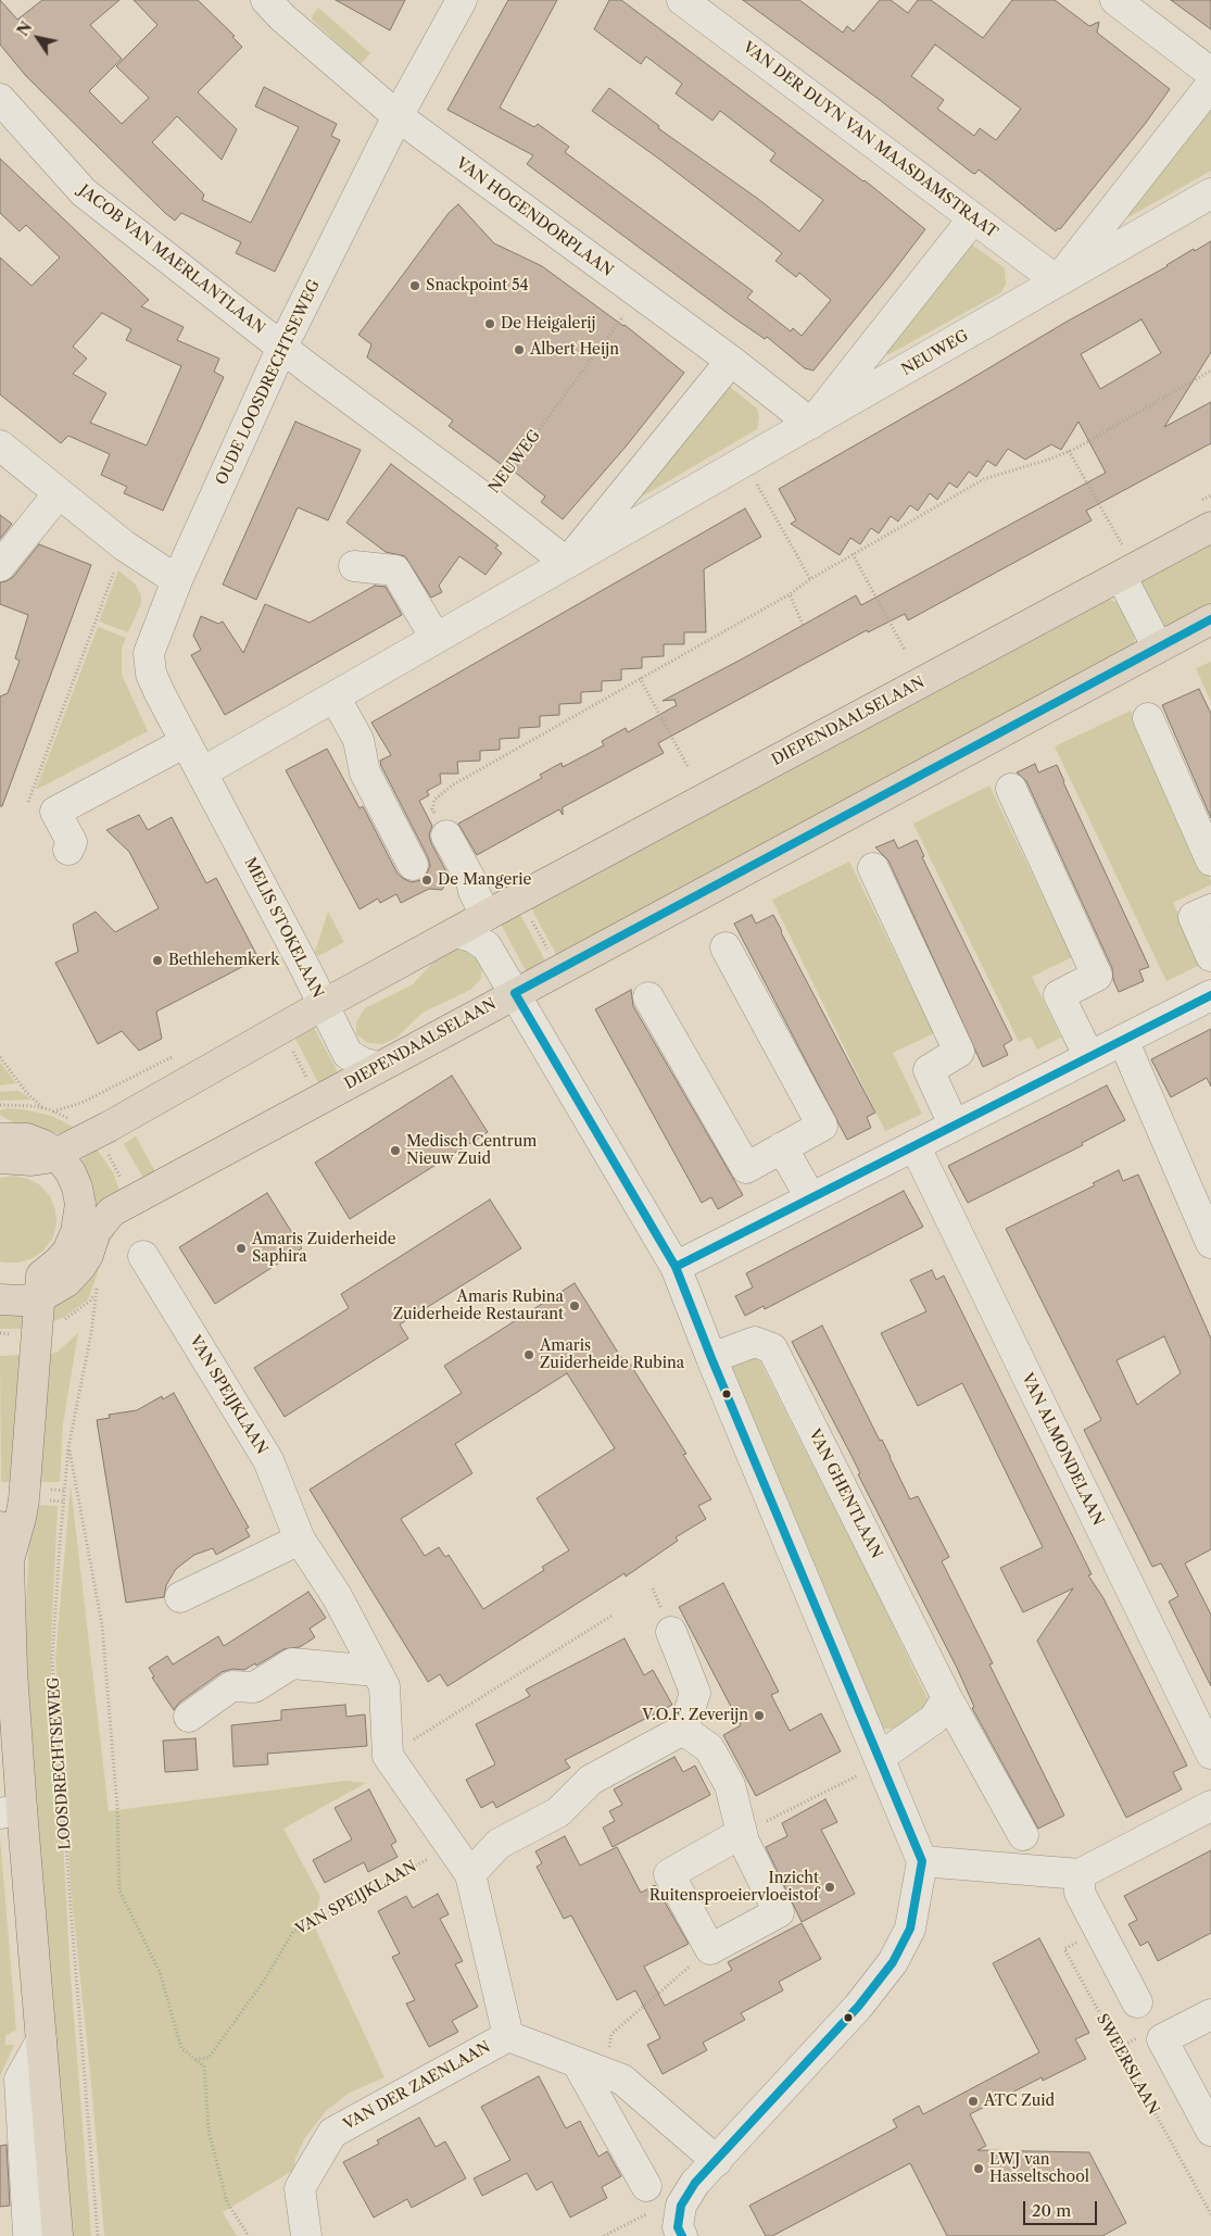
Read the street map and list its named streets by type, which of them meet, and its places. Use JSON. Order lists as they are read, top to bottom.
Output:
{
  "streets": {
    "main road": ["DIEPENDAALSELAAN"],
    "street": [
      "VAN DER DUYN VAN MAASDAMSTRAAT",
      "VAN HOGENDORPLAAN",
      "JACOB VAN MAERLANTLAAN",
      "NEUWEG",
      "OUDE LOOSDRECHTSEWEG",
      "MELIS STOKELAAN",
      "VAN SPEIJKLAAN",
      "VAN ALMONDELAAN",
      "VAN GHENTLAAN",
      "VAN DER ZAENLAAN"
    ],
    "path": ["LOOSDRECHTSEWEG", "SWEERSLAAN"]
  },
  "crossings": [
    ["VAN DER DUYN VAN MAASDAMSTRAAT", "NEUWEG"],
    ["VAN HOGENDORPLAAN", "NEUWEG"],
    ["VAN HOGENDORPLAAN", "OUDE LOOSDRECHTSEWEG"],
    ["JACOB VAN MAERLANTLAAN", "NEUWEG"],
    ["JACOB VAN MAERLANTLAAN", "OUDE LOOSDRECHTSEWEG"],
    ["NEUWEG", "OUDE LOOSDRECHTSEWEG"],
    ["NEUWEG", "MELIS STOKELAAN"],
    ["OUDE LOOSDRECHTSEWEG", "MELIS STOKELAAN"],
    ["DIEPENDAALSELAAN", "MELIS STOKELAAN"]
  ],
  "places": [
    "Snackpoint 54",
    "De Heigalerij",
    "Albert Heijn",
    "De Mangerie",
    "Bethlehemkerk",
    "Medisch Centrum Nieuw Zuid",
    "Amaris Zuiderheide Saphira",
    "Amaris Rubina Zuiderheide Restaurant",
    "Amaris Zuiderheide Rubina",
    "V.O.F. Zeverijn",
    "Inzicht Ruitensproeiervloeistof",
    "ATC Zuid",
    "LWJ van Hasseltschool"
  ],
  "scale_bar": "20 m",
  "north": "top left"
}
